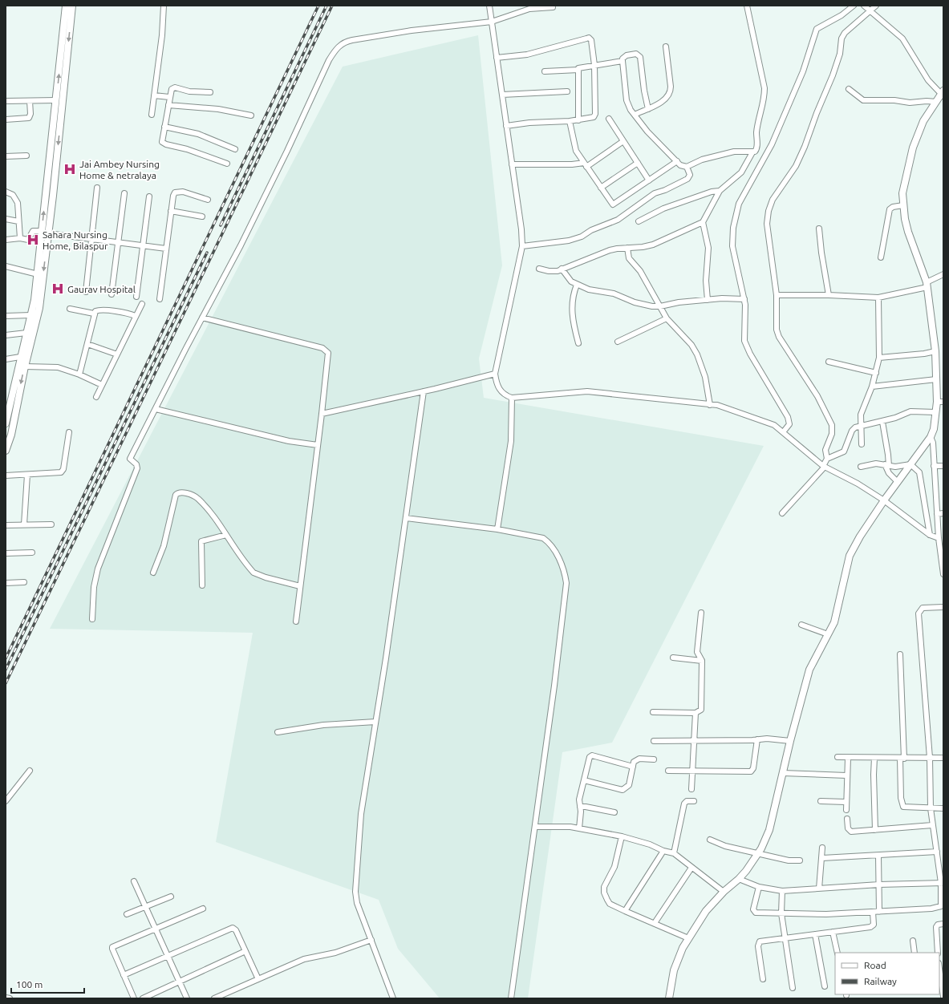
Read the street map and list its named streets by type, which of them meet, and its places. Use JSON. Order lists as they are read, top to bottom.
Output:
{
  "places": {
    "hospital": ["Jai Ambey Nursing Home & netralaya", "Sahara Nursing Home, Bilaspur", "Gaurav Hospital"]
  },
  "legend": ["Road", "Railway"],
  "scale_bar": "100 m"
}
